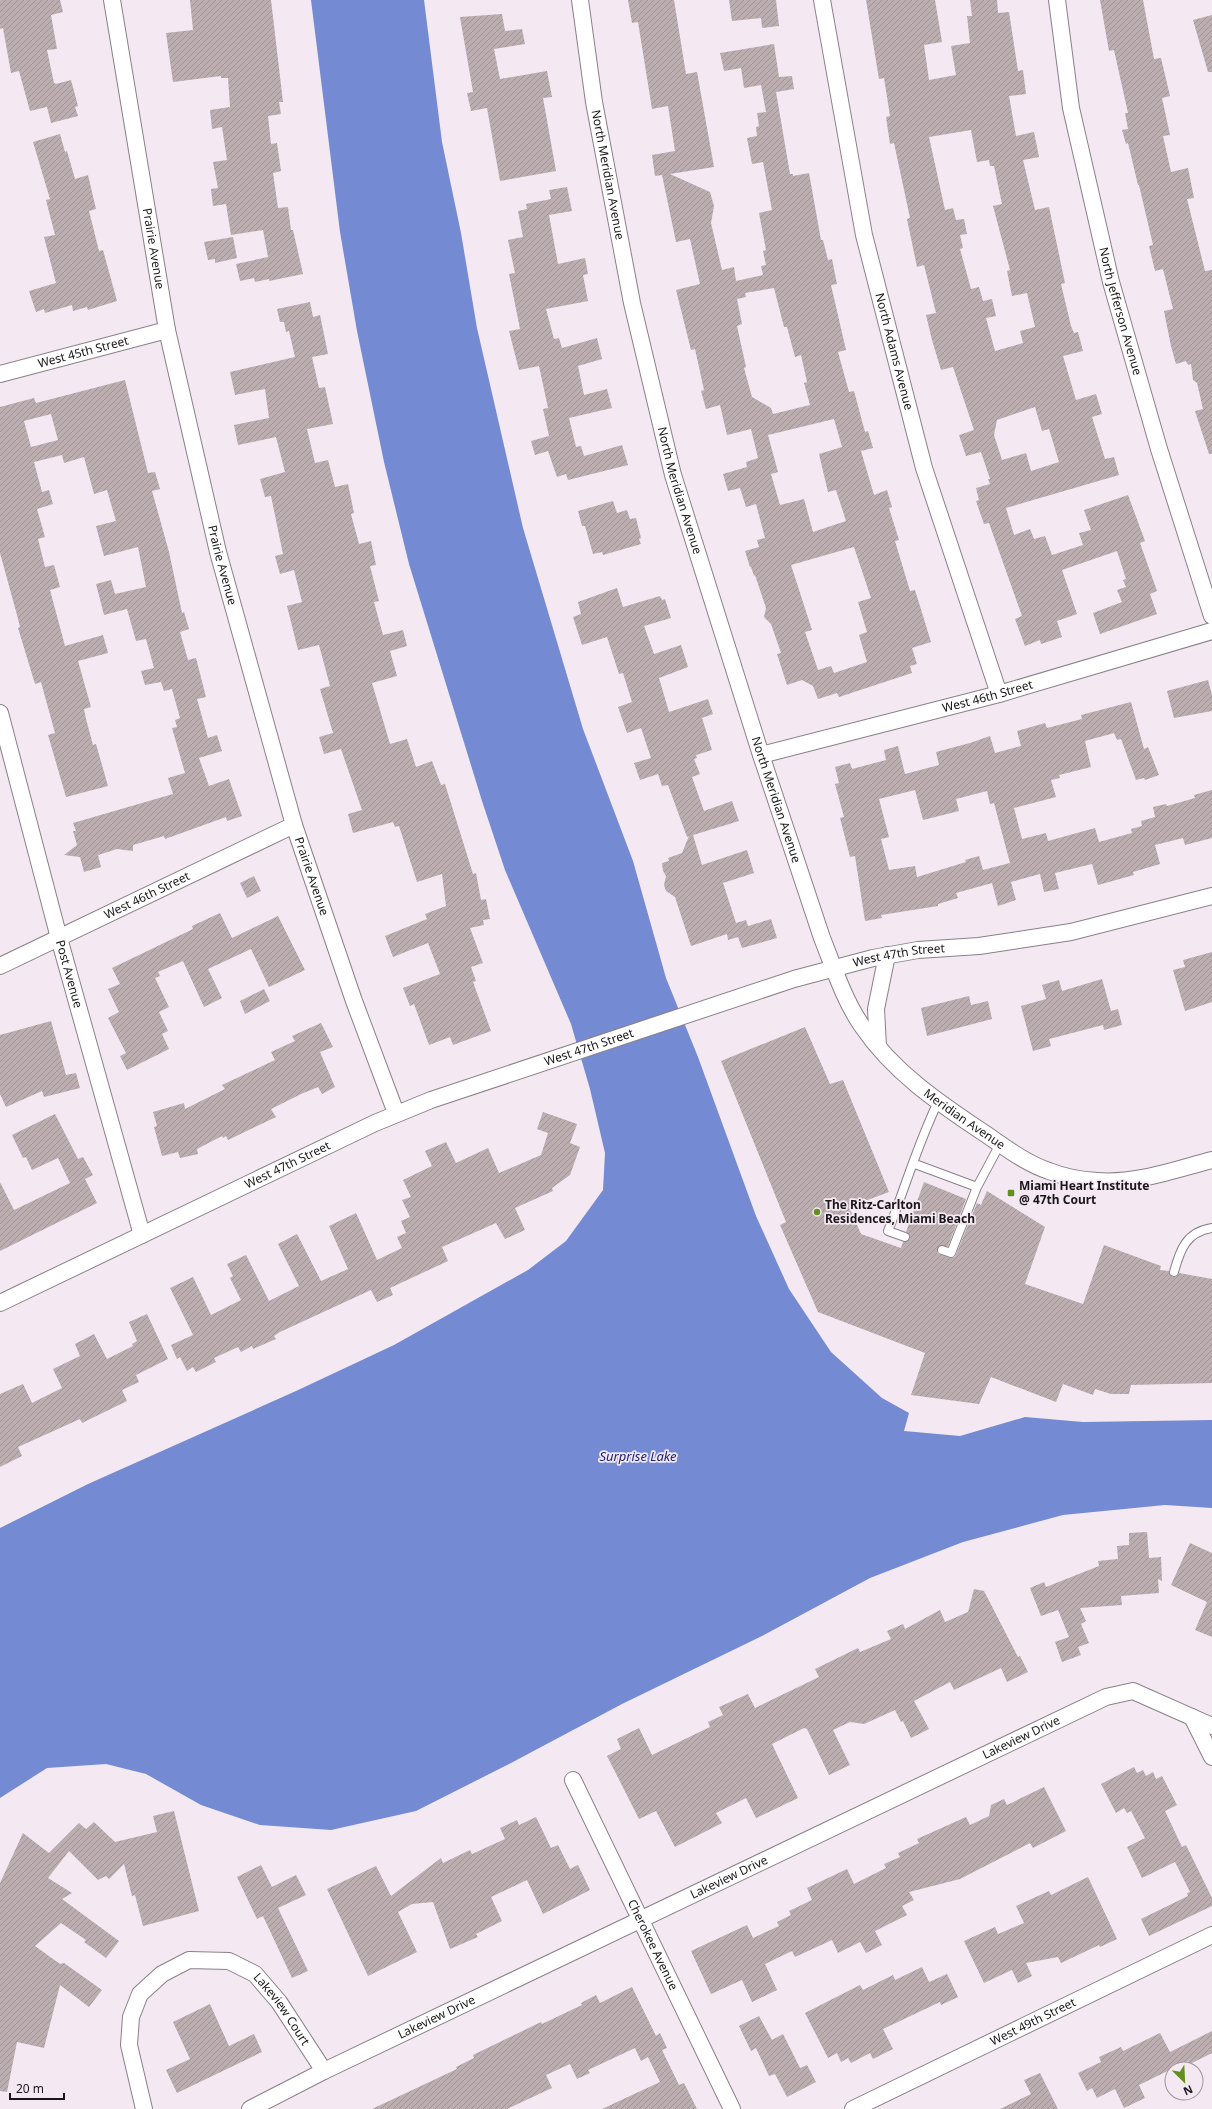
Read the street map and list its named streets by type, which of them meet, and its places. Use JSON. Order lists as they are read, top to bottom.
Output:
{
  "streets": {
    "street": [
      "North Meridian Avenue",
      "Prairie Avenue",
      "North Jefferson Avenue",
      "North Adams Avenue",
      "West 45th Street",
      "West 46th Street",
      "West 47th Street",
      "Post Avenue",
      "Meridian Avenue",
      "Lakeview Drive",
      "Cherokee Avenue",
      "Lakeview Court",
      "West 49th Street"
    ]
  },
  "crossings": [
    ["North Meridian Avenue", "West 46th Street"],
    ["North Meridian Avenue", "West 47th Street"],
    ["North Meridian Avenue", "Meridian Avenue"],
    ["Prairie Avenue", "West 45th Street"],
    ["Prairie Avenue", "West 46th Street"],
    ["Prairie Avenue", "West 47th Street"],
    ["North Adams Avenue", "West 46th Street"],
    ["West 46th Street", "Post Avenue"],
    ["West 47th Street", "Post Avenue"],
    ["West 47th Street", "Meridian Avenue"],
    ["Lakeview Drive", "Cherokee Avenue"],
    ["Lakeview Drive", "Lakeview Court"]
  ],
  "water": ["Surprise Lake"],
  "places": {
    "transit": ["Miami Heart Institute @ 47th Court"],
    "other": ["The Ritz-Carlton Residences, Miami Beach"]
  },
  "scale_bar": "20 m",
  "north": "bottom right"
}
